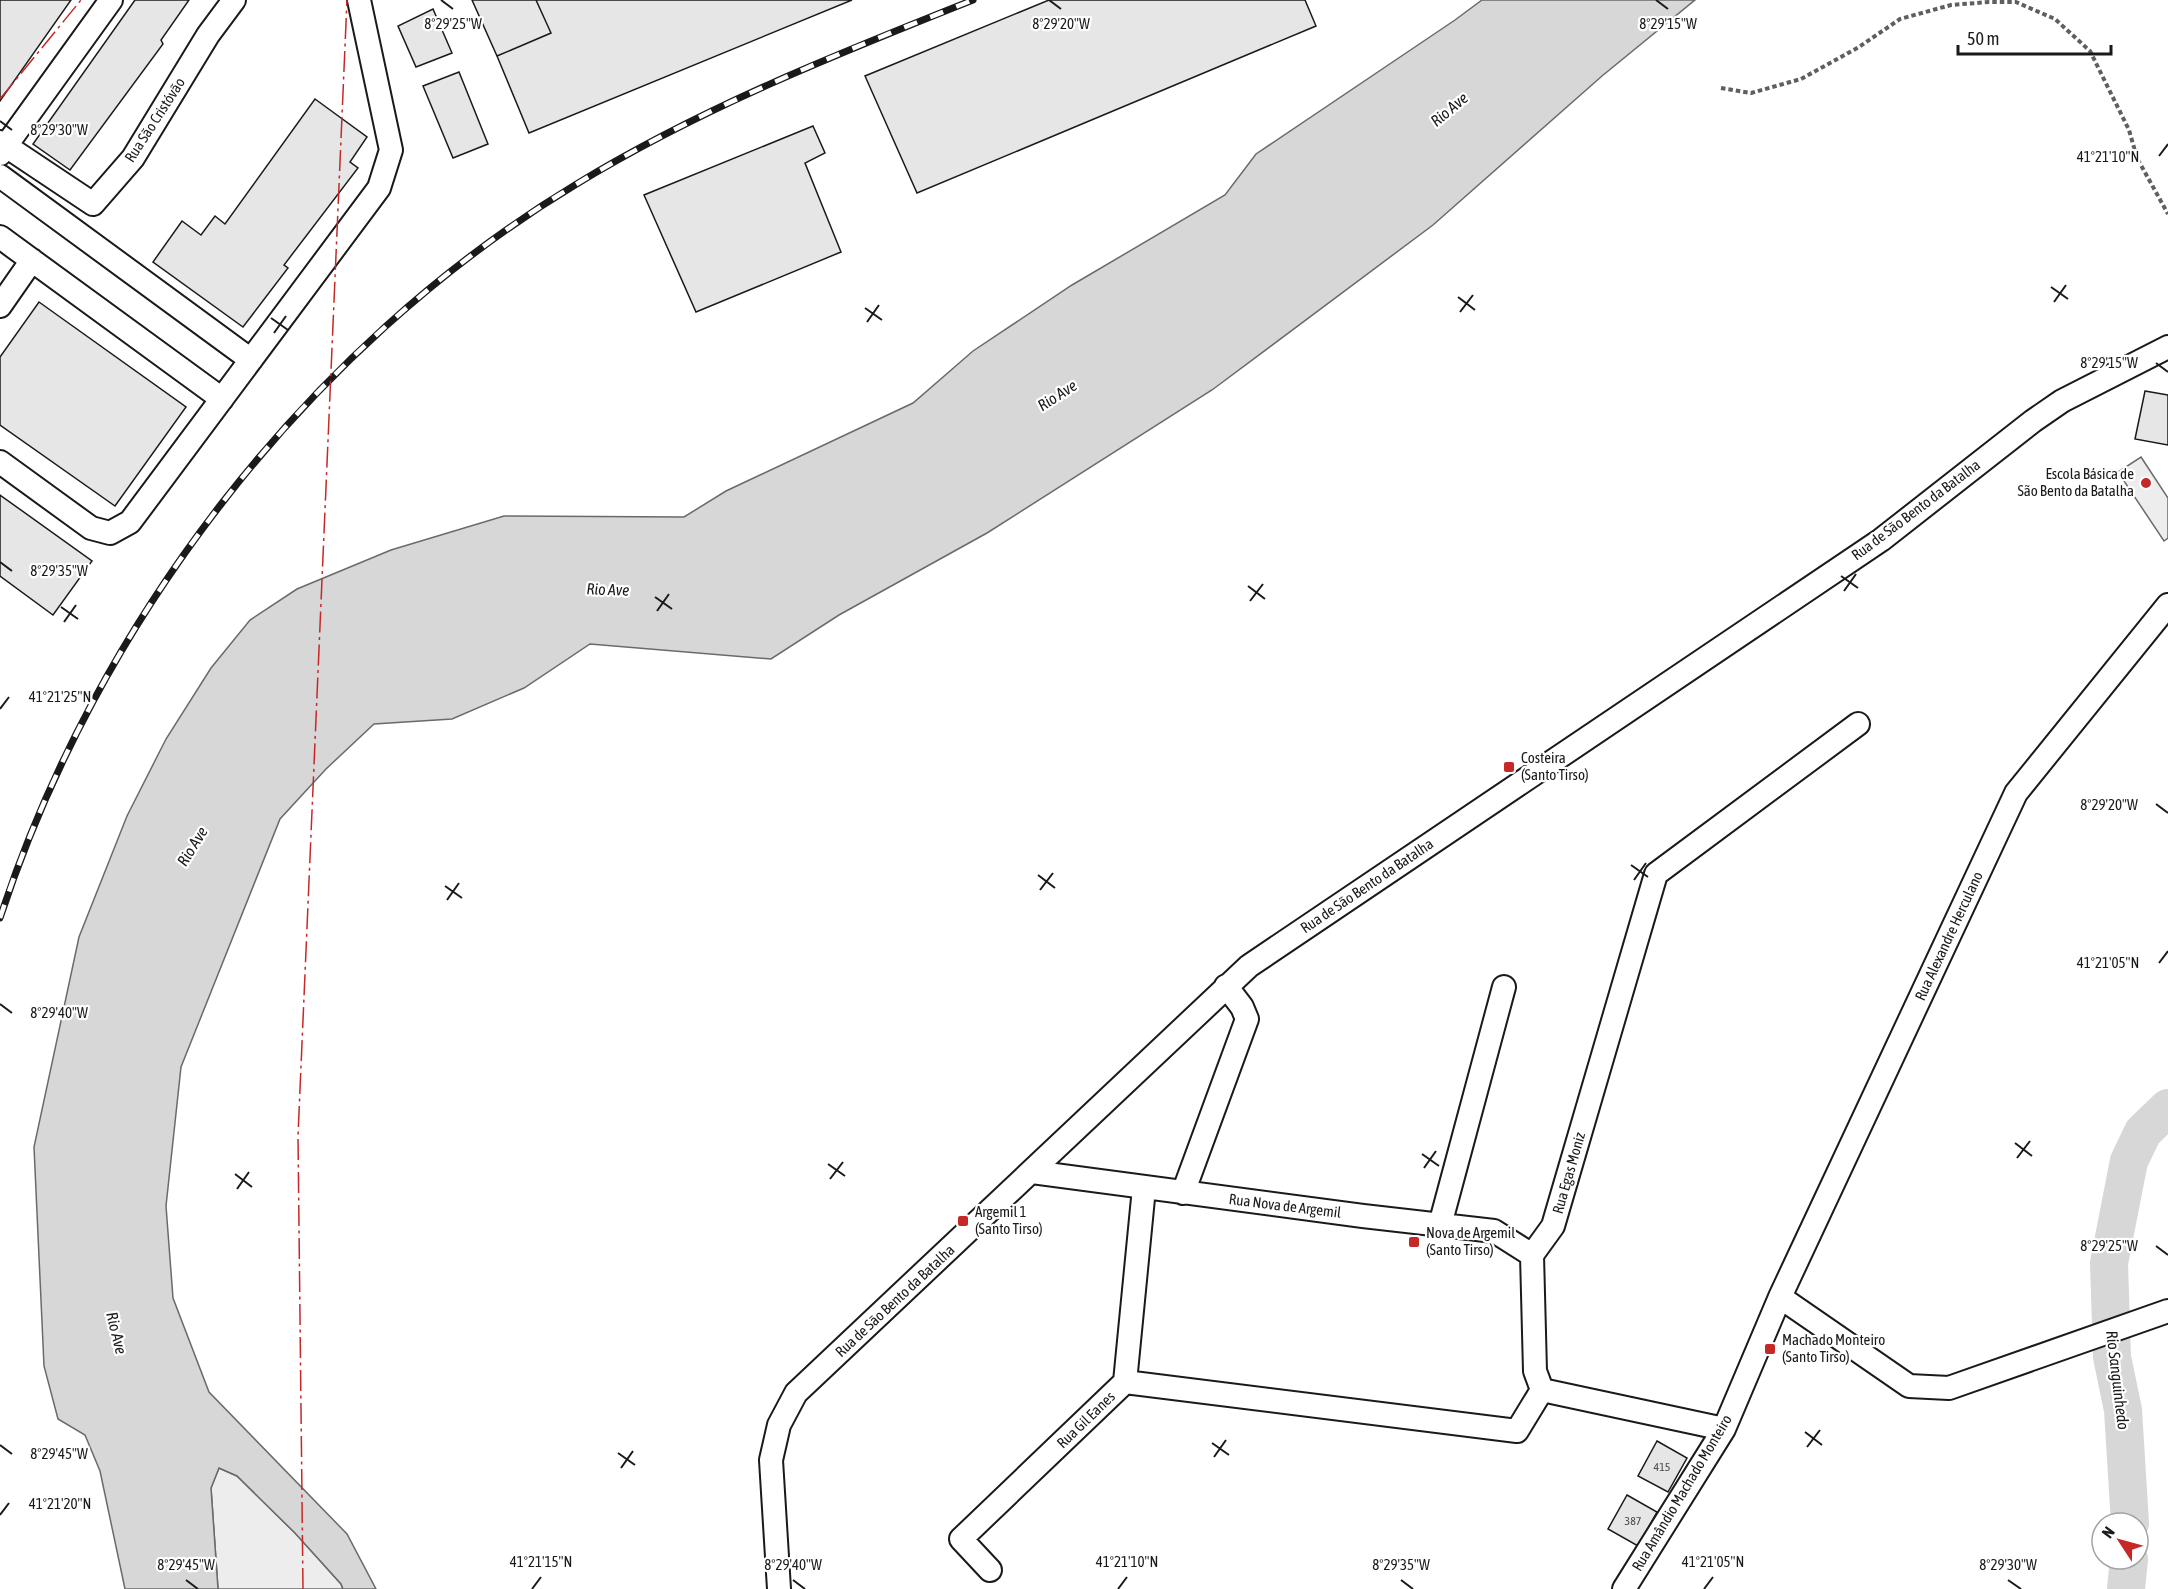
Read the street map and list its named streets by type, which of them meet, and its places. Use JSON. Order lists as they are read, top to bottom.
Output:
{
  "streets": {
    "street": [
      "Rua São Cristóvão",
      "Rua de São Bento da Batalha",
      "Rua Alexandre Herculano",
      "Rua Egas Moniz",
      "Rua Nova de Argemil",
      "Rua Gil Eanes",
      "Rua Amândio Machado Monteiro"
    ]
  },
  "crossings": [
    ["Rua de São Bento da Batalha", "Rua Nova de Argemil"],
    ["Rua Alexandre Herculano", "Rua Amândio Machado Monteiro"],
    ["Rua Egas Moniz", "Rua Nova de Argemil"],
    ["Rua Nova de Argemil", "Rua Gil Eanes"]
  ],
  "water": ["Rio Ave", "Rio Sanguinhedo"],
  "places": {
    "other": ["Escola Básica de São Bento da Batalha"],
    "transit": [
      "Costeira (Santo Tirso)",
      "Argemil 1 (Santo Tirso)",
      "Nova de Argemil (Santo Tirso)",
      "Machado Monteiro (Santo Tirso)"
    ]
  },
  "house_numbers": ["415", "387"],
  "scale_bar": "50 m",
  "north": "top left",
  "coordinates": [
    "8°29'25\"W",
    "8°29'20\"W",
    "8°29'15\"W",
    "8°29'30\"W",
    "41°21'10\"N",
    "8°29'35\"W",
    "41°21'25\"N",
    "41°21'05\"N",
    "8°29'40\"W",
    "8°29'45\"W",
    "41°21'20\"N",
    "41°21'15\"N"
  ]
}
